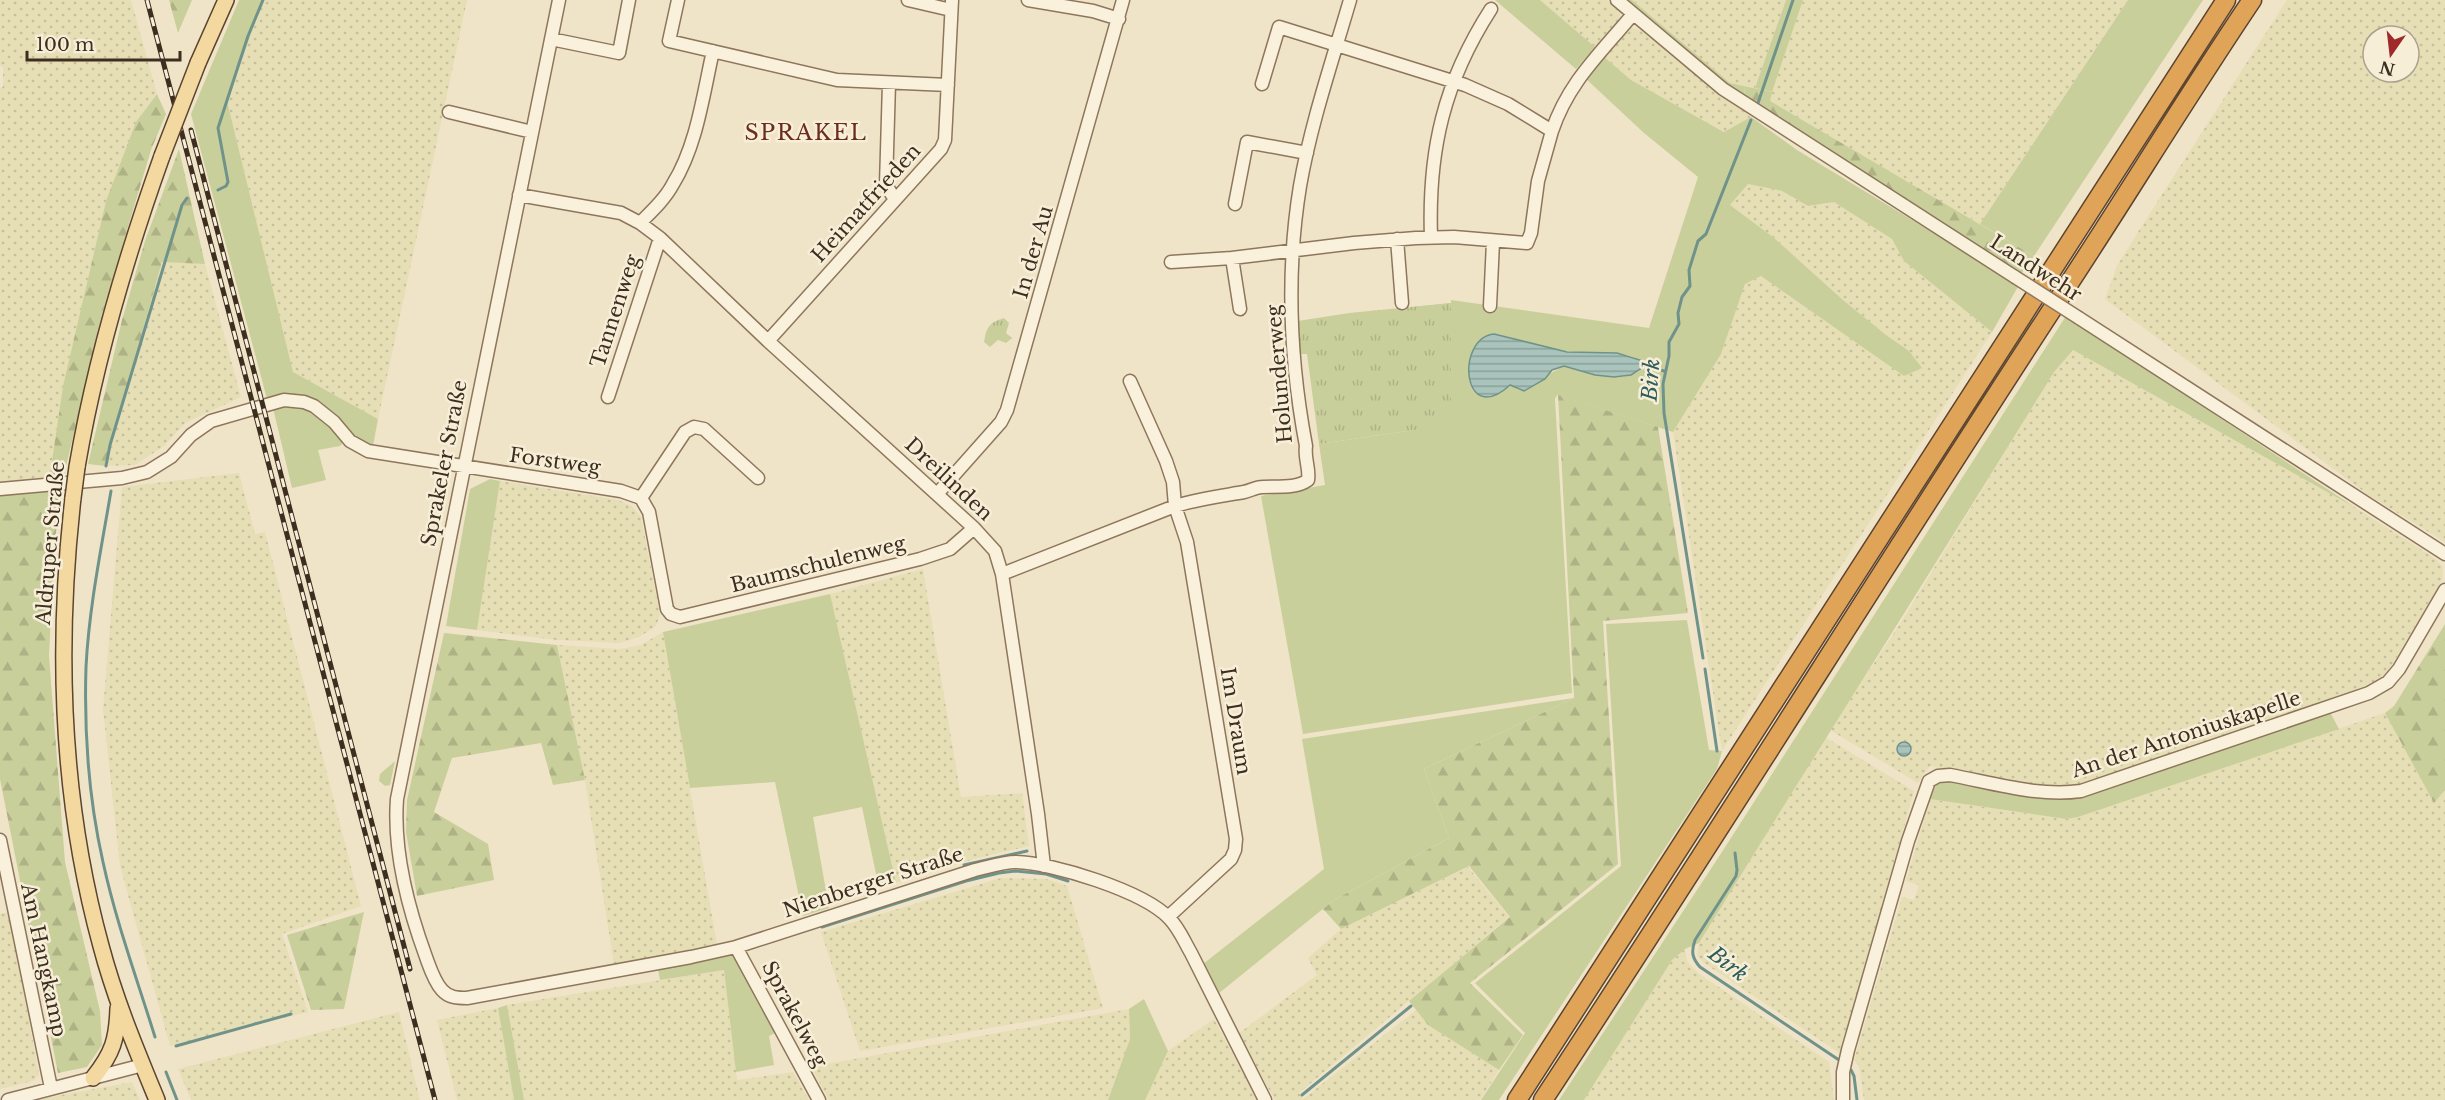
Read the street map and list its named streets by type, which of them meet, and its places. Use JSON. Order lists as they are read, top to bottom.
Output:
{
  "streets": {
    "main road": ["Aldruper Straße"],
    "street": [
      "Heimatfrieden",
      "In der Au",
      "Landwehr",
      "Tannenweg",
      "Holunderweg",
      "Forstweg",
      "Sprakeler Straße",
      "Dreilinden",
      "Baumschulenweg",
      "Im Draum",
      "An der Antoniuskapelle",
      "Nienberger Straße",
      "Am Hangkamp",
      "Sprakelweg"
    ]
  },
  "crossings": [
    ["Heimatfrieden", "Dreilinden"],
    ["In der Au", "Dreilinden"],
    ["Tannenweg", "Dreilinden"],
    ["Holunderweg", "Im Draum"],
    ["Forstweg", "Sprakeler Straße"],
    ["Forstweg", "Baumschulenweg"],
    ["Sprakeler Straße", "Dreilinden"],
    ["Sprakeler Straße", "Nienberger Straße"],
    ["Dreilinden", "Baumschulenweg"],
    ["Dreilinden", "Nienberger Straße"],
    ["Im Draum", "Nienberger Straße"],
    ["Nienberger Straße", "Sprakelweg"]
  ],
  "districts": ["SPRAKEL"],
  "water": ["Birk"],
  "scale_bar": "100 m",
  "north": "bottom"
}
